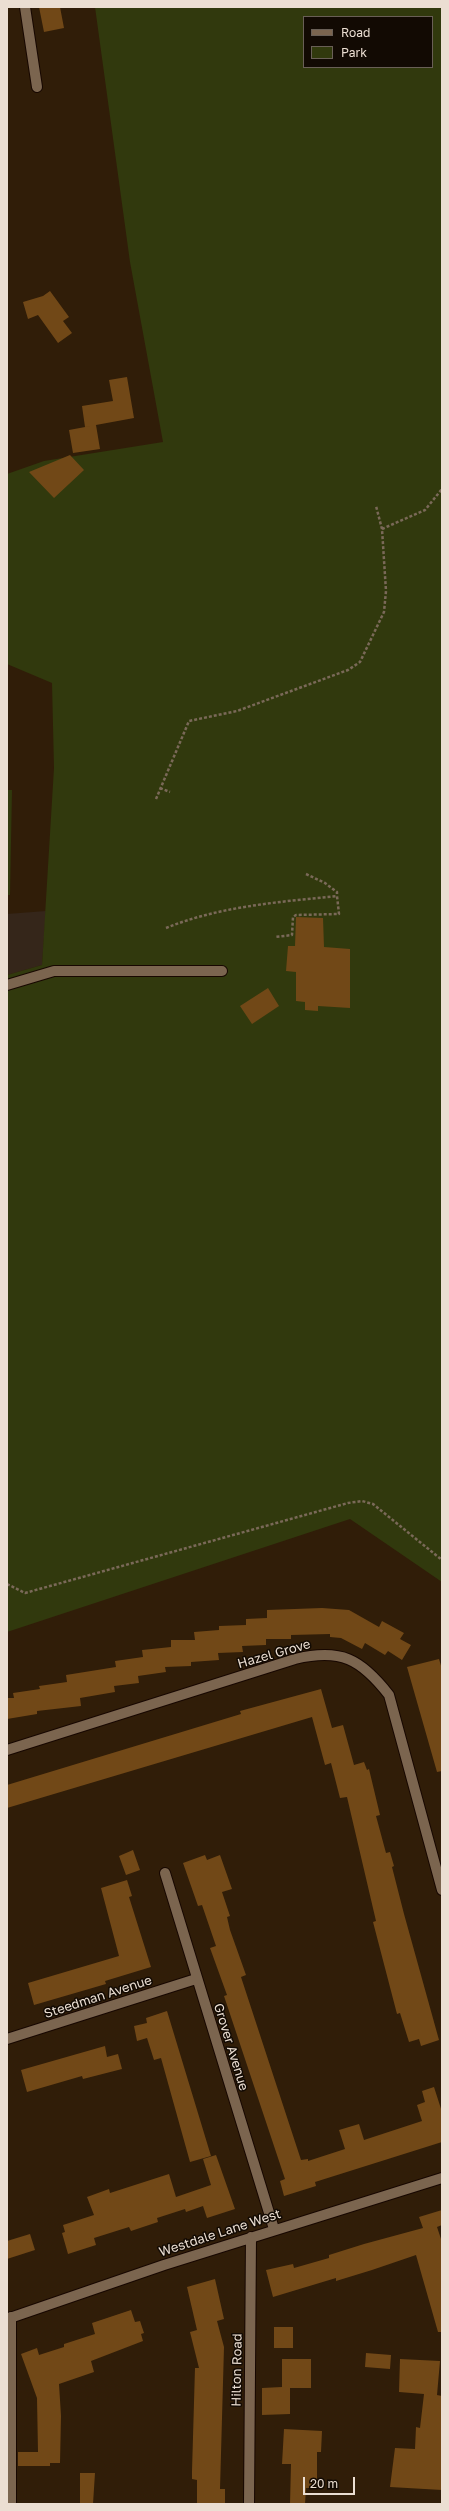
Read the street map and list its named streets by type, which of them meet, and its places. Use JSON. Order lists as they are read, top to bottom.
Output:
{
  "streets": {
    "street": [
      "Hazel Grove",
      "Steedman Avenue",
      "Grover Avenue",
      "Westdale Lane West",
      "Hilton Road"
    ]
  },
  "crossings": [
    ["Steedman Avenue", "Grover Avenue"],
    ["Grover Avenue", "Westdale Lane West"],
    ["Westdale Lane West", "Hilton Road"]
  ],
  "legend": ["Road", "Park"],
  "scale_bar": "20 m"
}
